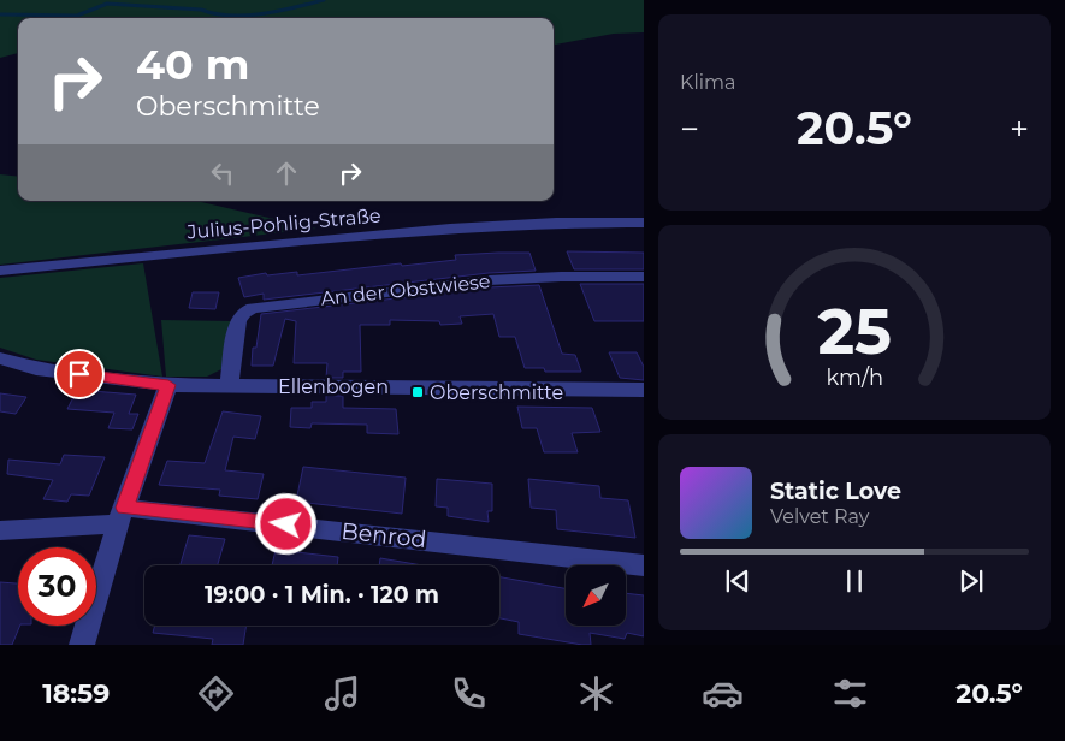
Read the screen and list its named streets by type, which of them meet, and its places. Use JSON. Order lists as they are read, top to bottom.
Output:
{
  "streets": {
    "street": [
      "Julius-Pohlig-Straße",
      "An der Obstwiese",
      "Ellenbogen",
      "Benrod"
    ]
  },
  "crossings": [
    ["An der Obstwiese", "Ellenbogen"]
  ],
  "places": {
    "transit": ["Oberschmitte"]
  },
  "north": "bottom left",
  "page": {
    "tile": "Klima",
    "turn": ["40 m", "Oberschmitte"],
    "heat": ["−", "20.5°", "+"],
    "song": ["Static Love", "Velvet Ray"],
    "limit": "30",
    "trip": "19:00 · 1 Min. · 120 m",
    "tabs": ["18:59", "20.5°"],
    "gauge": ["25", "km/h"]
  }
}
